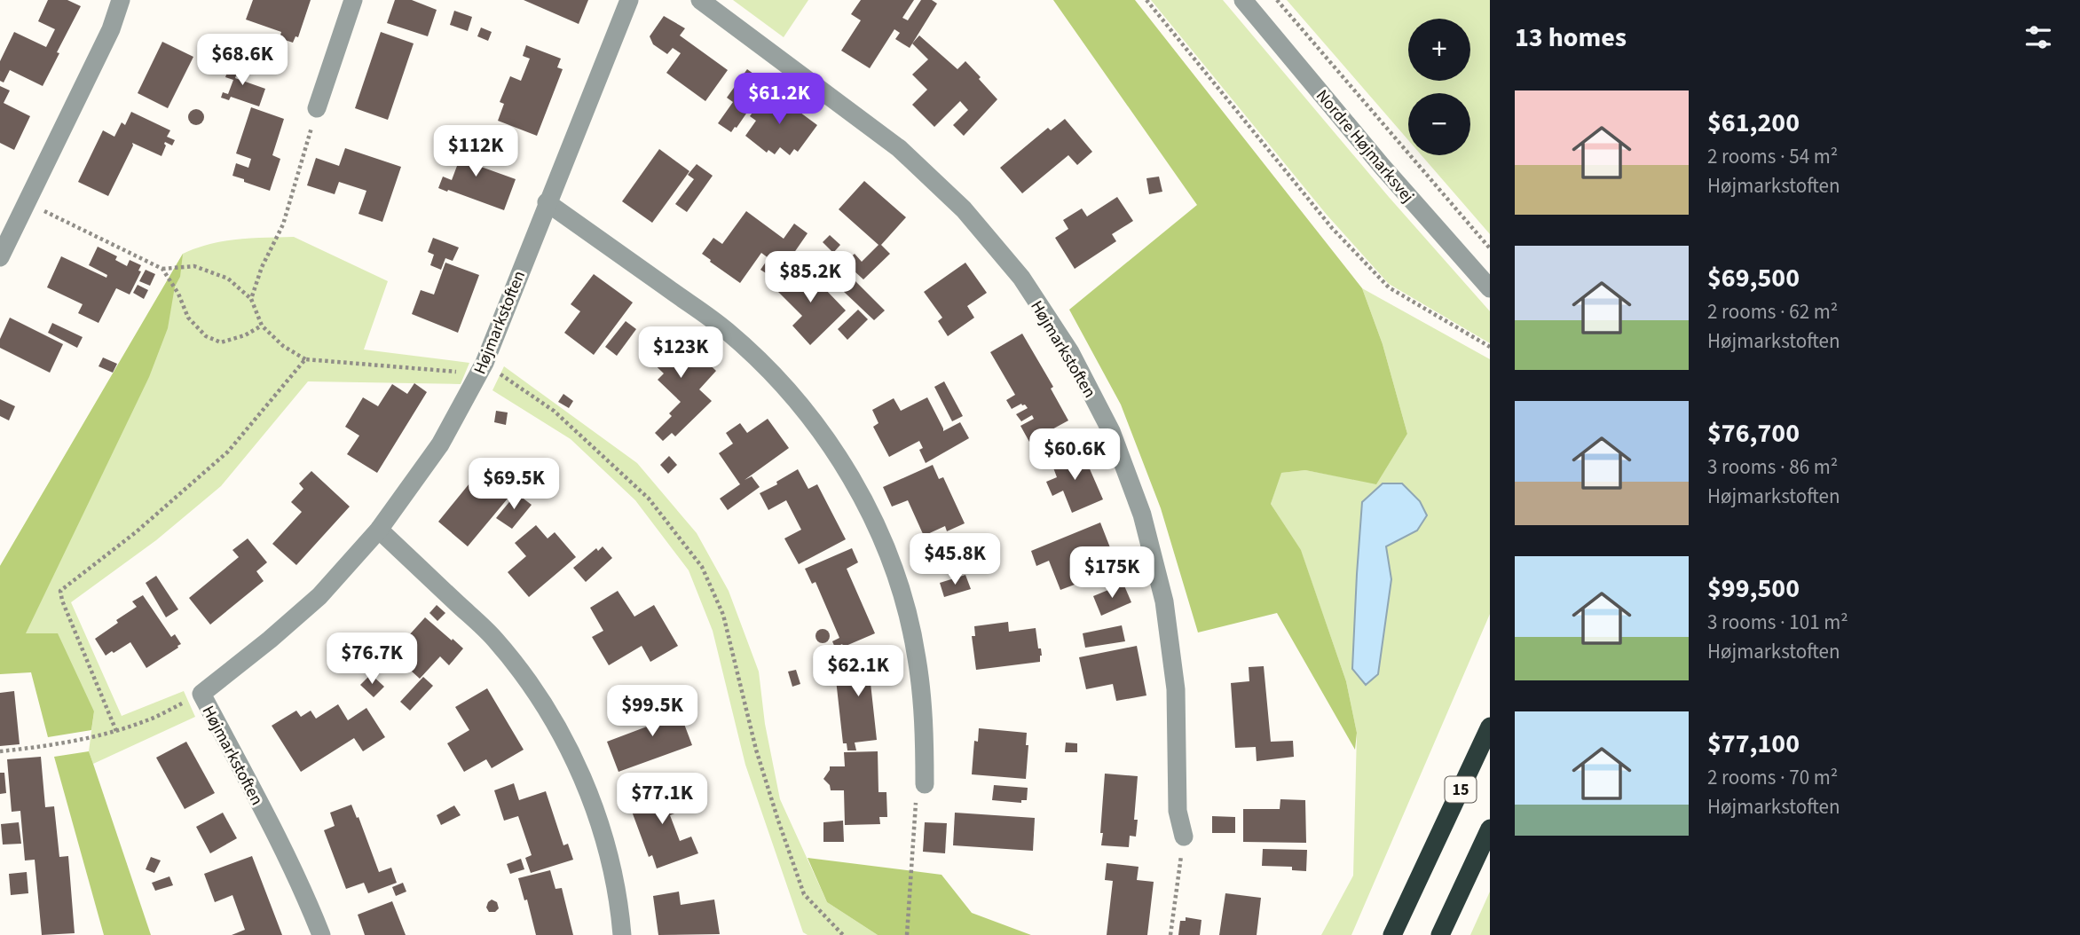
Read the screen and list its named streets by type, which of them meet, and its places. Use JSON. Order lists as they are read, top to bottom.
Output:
{
  "streets": {
    "highway": ["15"],
    "street": ["Nordre Højmarksvej", "Højmarkstoften"]
  },
  "page": {
    "heading": "13 homes",
    "map_buttons": ["+", "−"],
    "price": [
      "$68.6K",
      "$61.2K",
      "$112K",
      "$85.2K",
      "$123K",
      "$60.6K",
      "$69.5K",
      "$45.8K",
      "$175K",
      "$76.7K",
      "$62.1K",
      "$99.5K",
      "$77.1K"
    ],
    "list": [
      {
        "name": "$61,200",
        "note": "2 rooms · 54 m² · Højmarkstoften"
      },
      {
        "name": "$69,500",
        "note": "2 rooms · 62 m² · Højmarkstoften"
      },
      {
        "name": "$76,700",
        "note": "3 rooms · 86 m² · Højmarkstoften"
      },
      {
        "name": "$99,500",
        "note": "3 rooms · 101 m² · Højmarkstoften"
      },
      {
        "name": "$77,100",
        "note": "2 rooms · 70 m² · Højmarkstoften"
      }
    ]
  }
}
